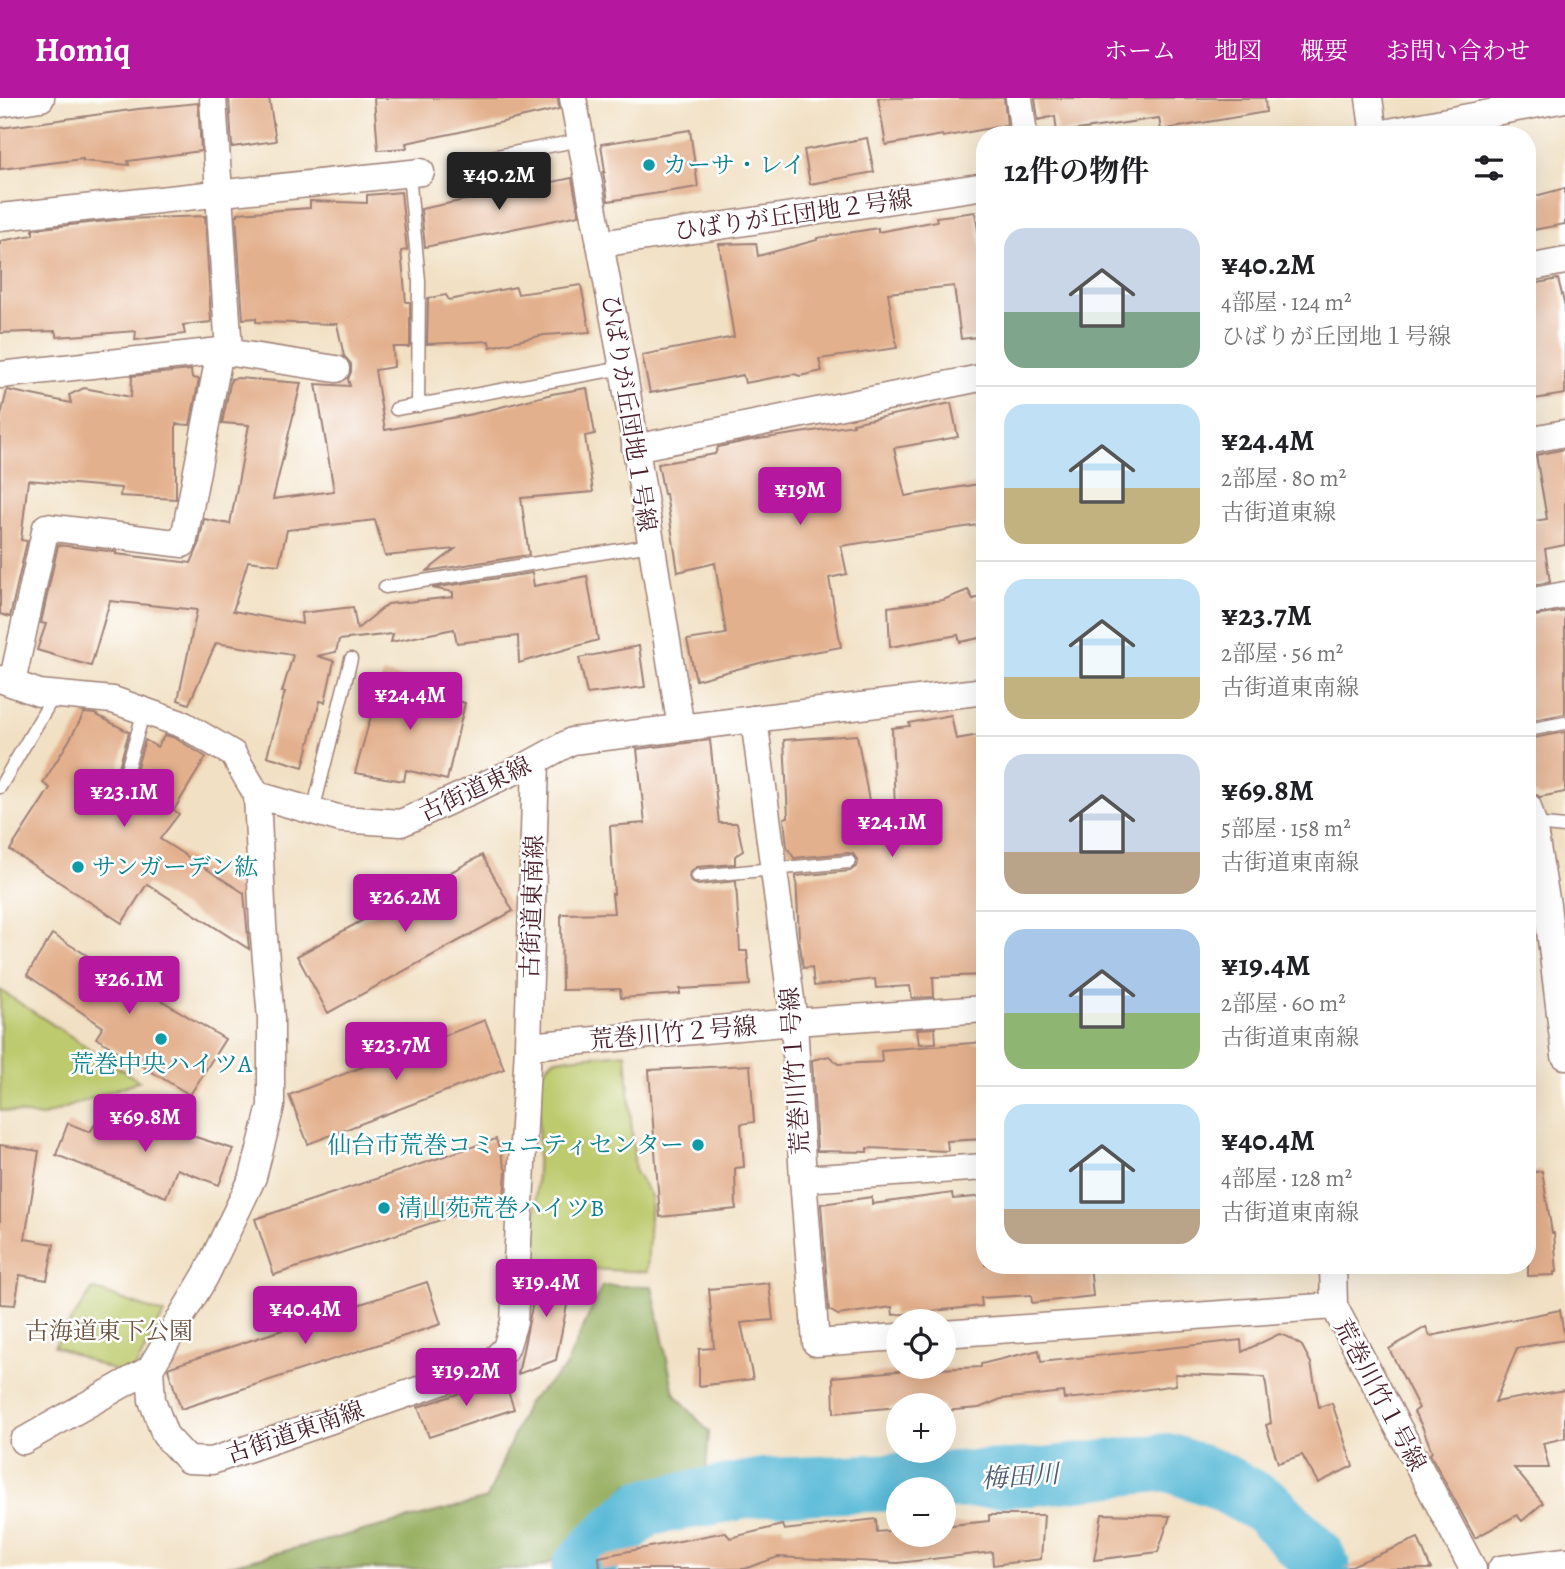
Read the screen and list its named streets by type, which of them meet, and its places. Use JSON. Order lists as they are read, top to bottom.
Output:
{
  "streets": {
    "street": [
      "ひばりが丘団地２号線",
      "ひばりが丘団地１号線",
      "古街道東線",
      "古街道東南線",
      "荒巻川竹２号線",
      "荒巻川竹１号線"
    ]
  },
  "crossings": [
    ["ひばりが丘団地２号線", "ひばりが丘団地１号線"],
    ["ひばりが丘団地１号線", "古街道東線"],
    ["古街道東線", "古街道東南線"],
    ["古街道東線", "荒巻川竹１号線"],
    ["古街道東南線", "荒巻川竹２号線"],
    ["荒巻川竹２号線", "荒巻川竹１号線"]
  ],
  "water": ["梅田川"],
  "parks": ["古海道東下公園"],
  "places": [
    "カーサ・レイ",
    "サンガーデン紘",
    "荒巻中央ハイツA",
    "仙台市荒巻コミュニティセンター",
    "清山苑荒巻ハイツB"
  ],
  "page": {
    "header": "Homiq",
    "nav": [
      "ホーム",
      "地図",
      "概要",
      "お問い合わせ"
    ],
    "heading": "12件の物件",
    "price": [
      "¥40.2M",
      "¥19M",
      "¥24.4M",
      "¥23.1M",
      "¥24.1M",
      "¥26.2M",
      "¥26.1M",
      "¥23.7M",
      "¥69.8M",
      "¥19.4M",
      "¥40.4M",
      "¥19.2M"
    ],
    "list": [
      {
        "name": "¥40.2M",
        "note": "4部屋 · 124 m² · ひばりが丘団地１号線"
      },
      {
        "name": "¥24.4M",
        "note": "2部屋 · 80 m² · 古街道東線"
      },
      {
        "name": "¥23.7M",
        "note": "2部屋 · 56 m² · 古街道東南線"
      },
      {
        "name": "¥69.8M",
        "note": "5部屋 · 158 m² · 古街道東南線"
      },
      {
        "name": "¥19.4M",
        "note": "2部屋 · 60 m² · 古街道東南線"
      },
      {
        "name": "¥40.4M",
        "note": "4部屋 · 128 m² · 古街道東南線"
      }
    ],
    "map_buttons": ["+", "−"]
  }
}
